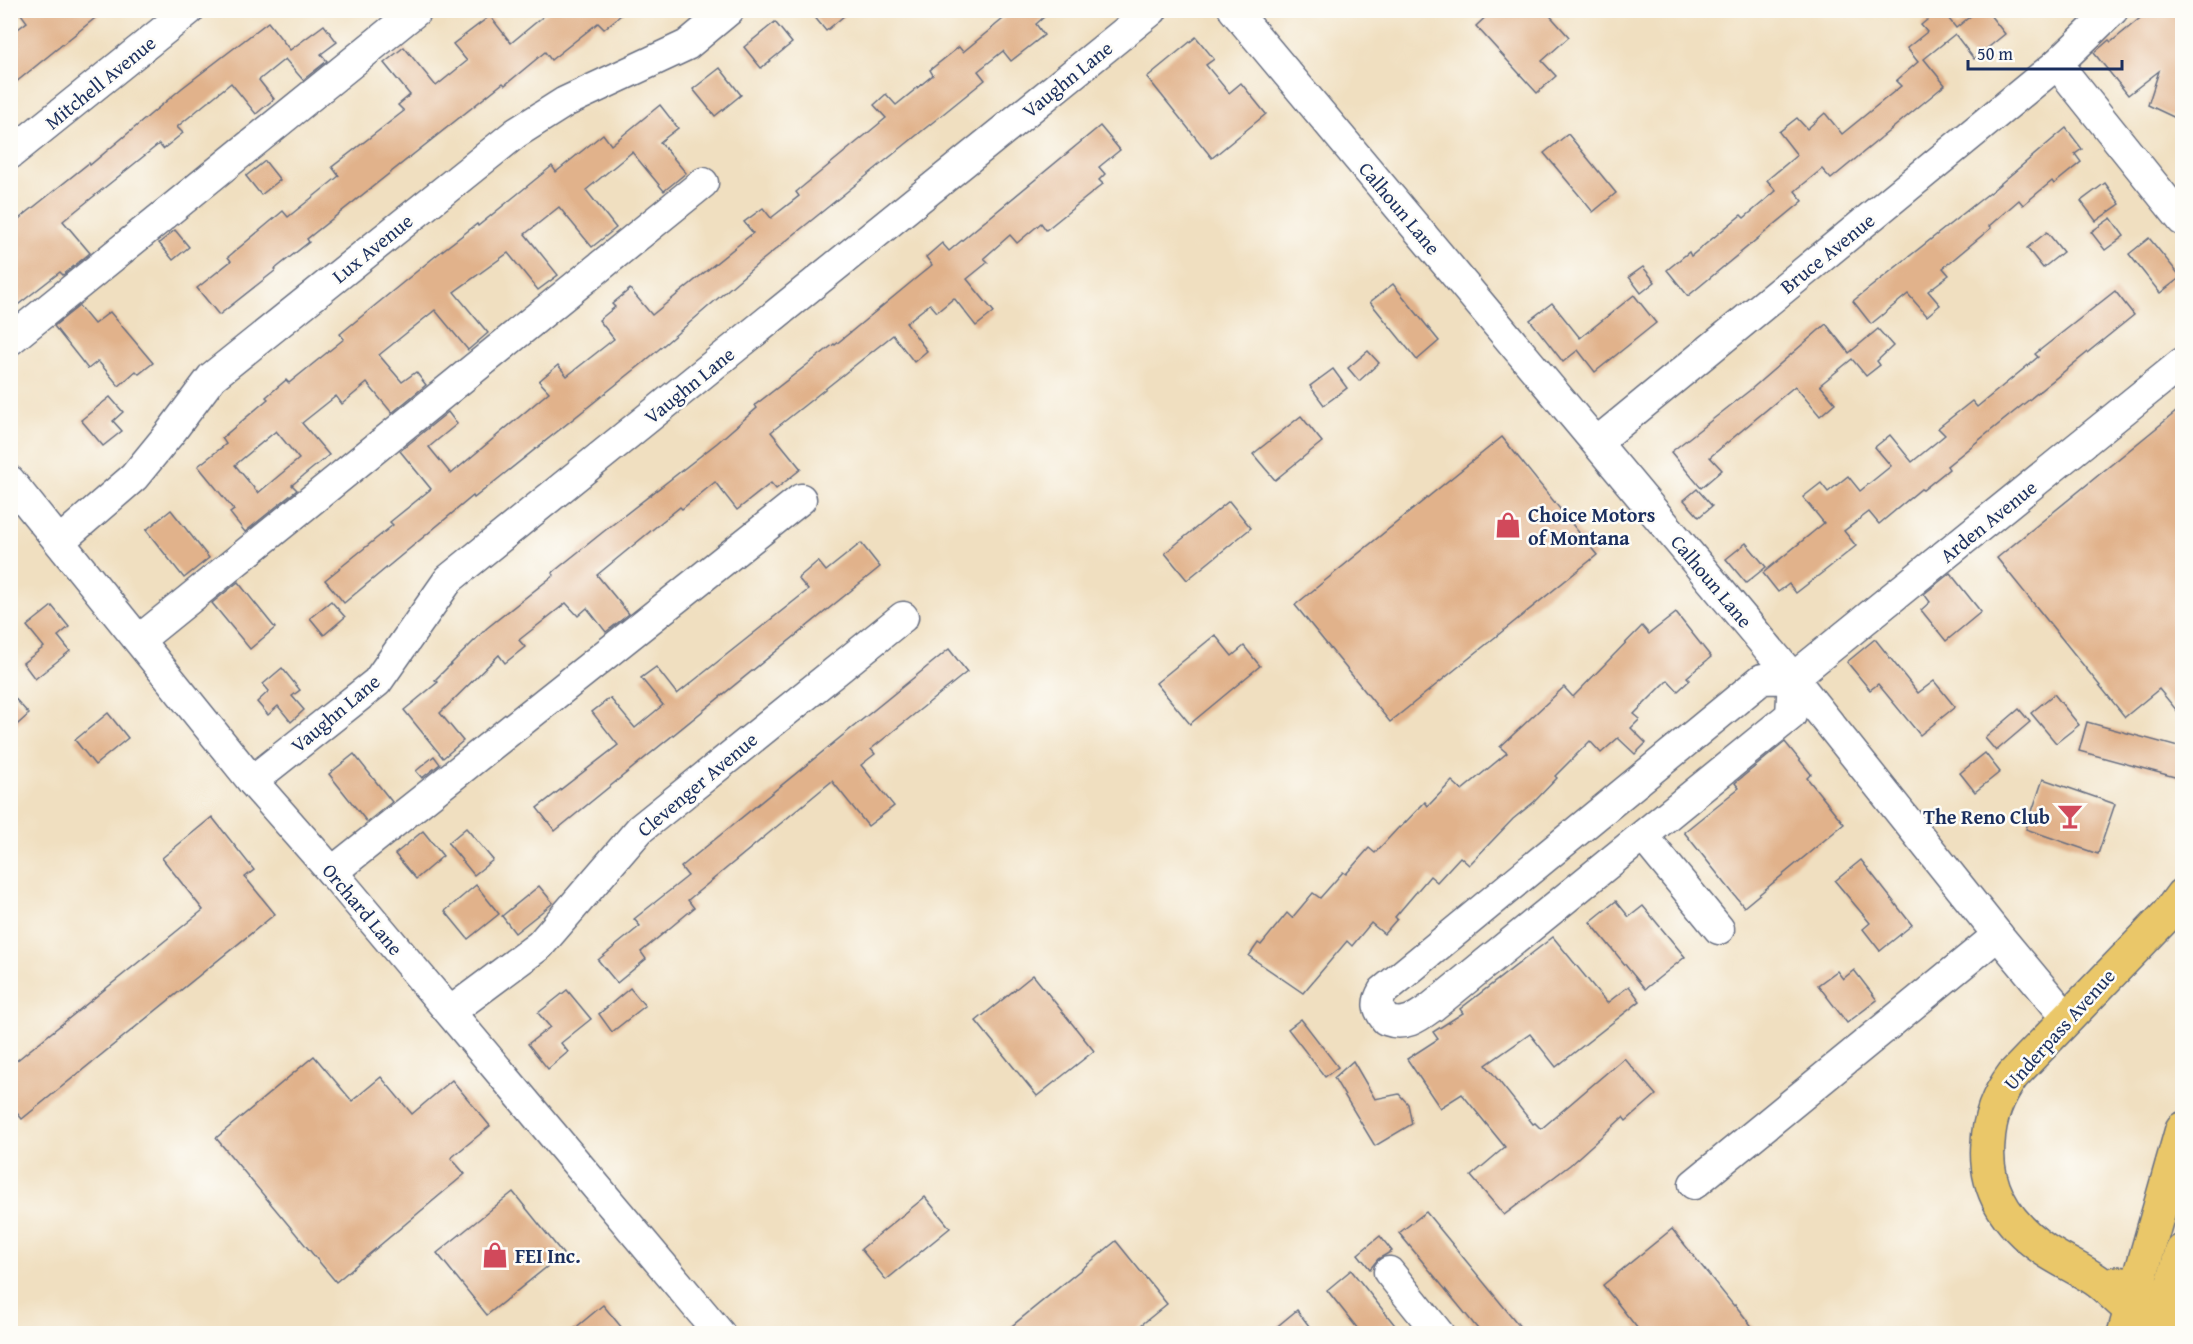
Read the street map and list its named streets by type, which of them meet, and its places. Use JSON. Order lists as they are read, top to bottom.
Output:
{
  "streets": {
    "main road": ["Underpass Avenue"],
    "street": [
      "Vaughn Lane",
      "Mitchell Avenue",
      "Calhoun Lane",
      "Lux Avenue",
      "Bruce Avenue",
      "Arden Avenue",
      "Clevenger Avenue",
      "Orchard Lane"
    ]
  },
  "crossings": [
    ["Vaughn Lane", "Orchard Lane"],
    ["Calhoun Lane", "Bruce Avenue"],
    ["Calhoun Lane", "Arden Avenue"],
    ["Calhoun Lane", "Underpass Avenue"],
    ["Lux Avenue", "Orchard Lane"],
    ["Clevenger Avenue", "Orchard Lane"]
  ],
  "places": {
    "shop": ["Choice Motors of Montana", "FEI Inc."],
    "bar": ["The Reno Club"]
  },
  "scale_bar": "50 m"
}
